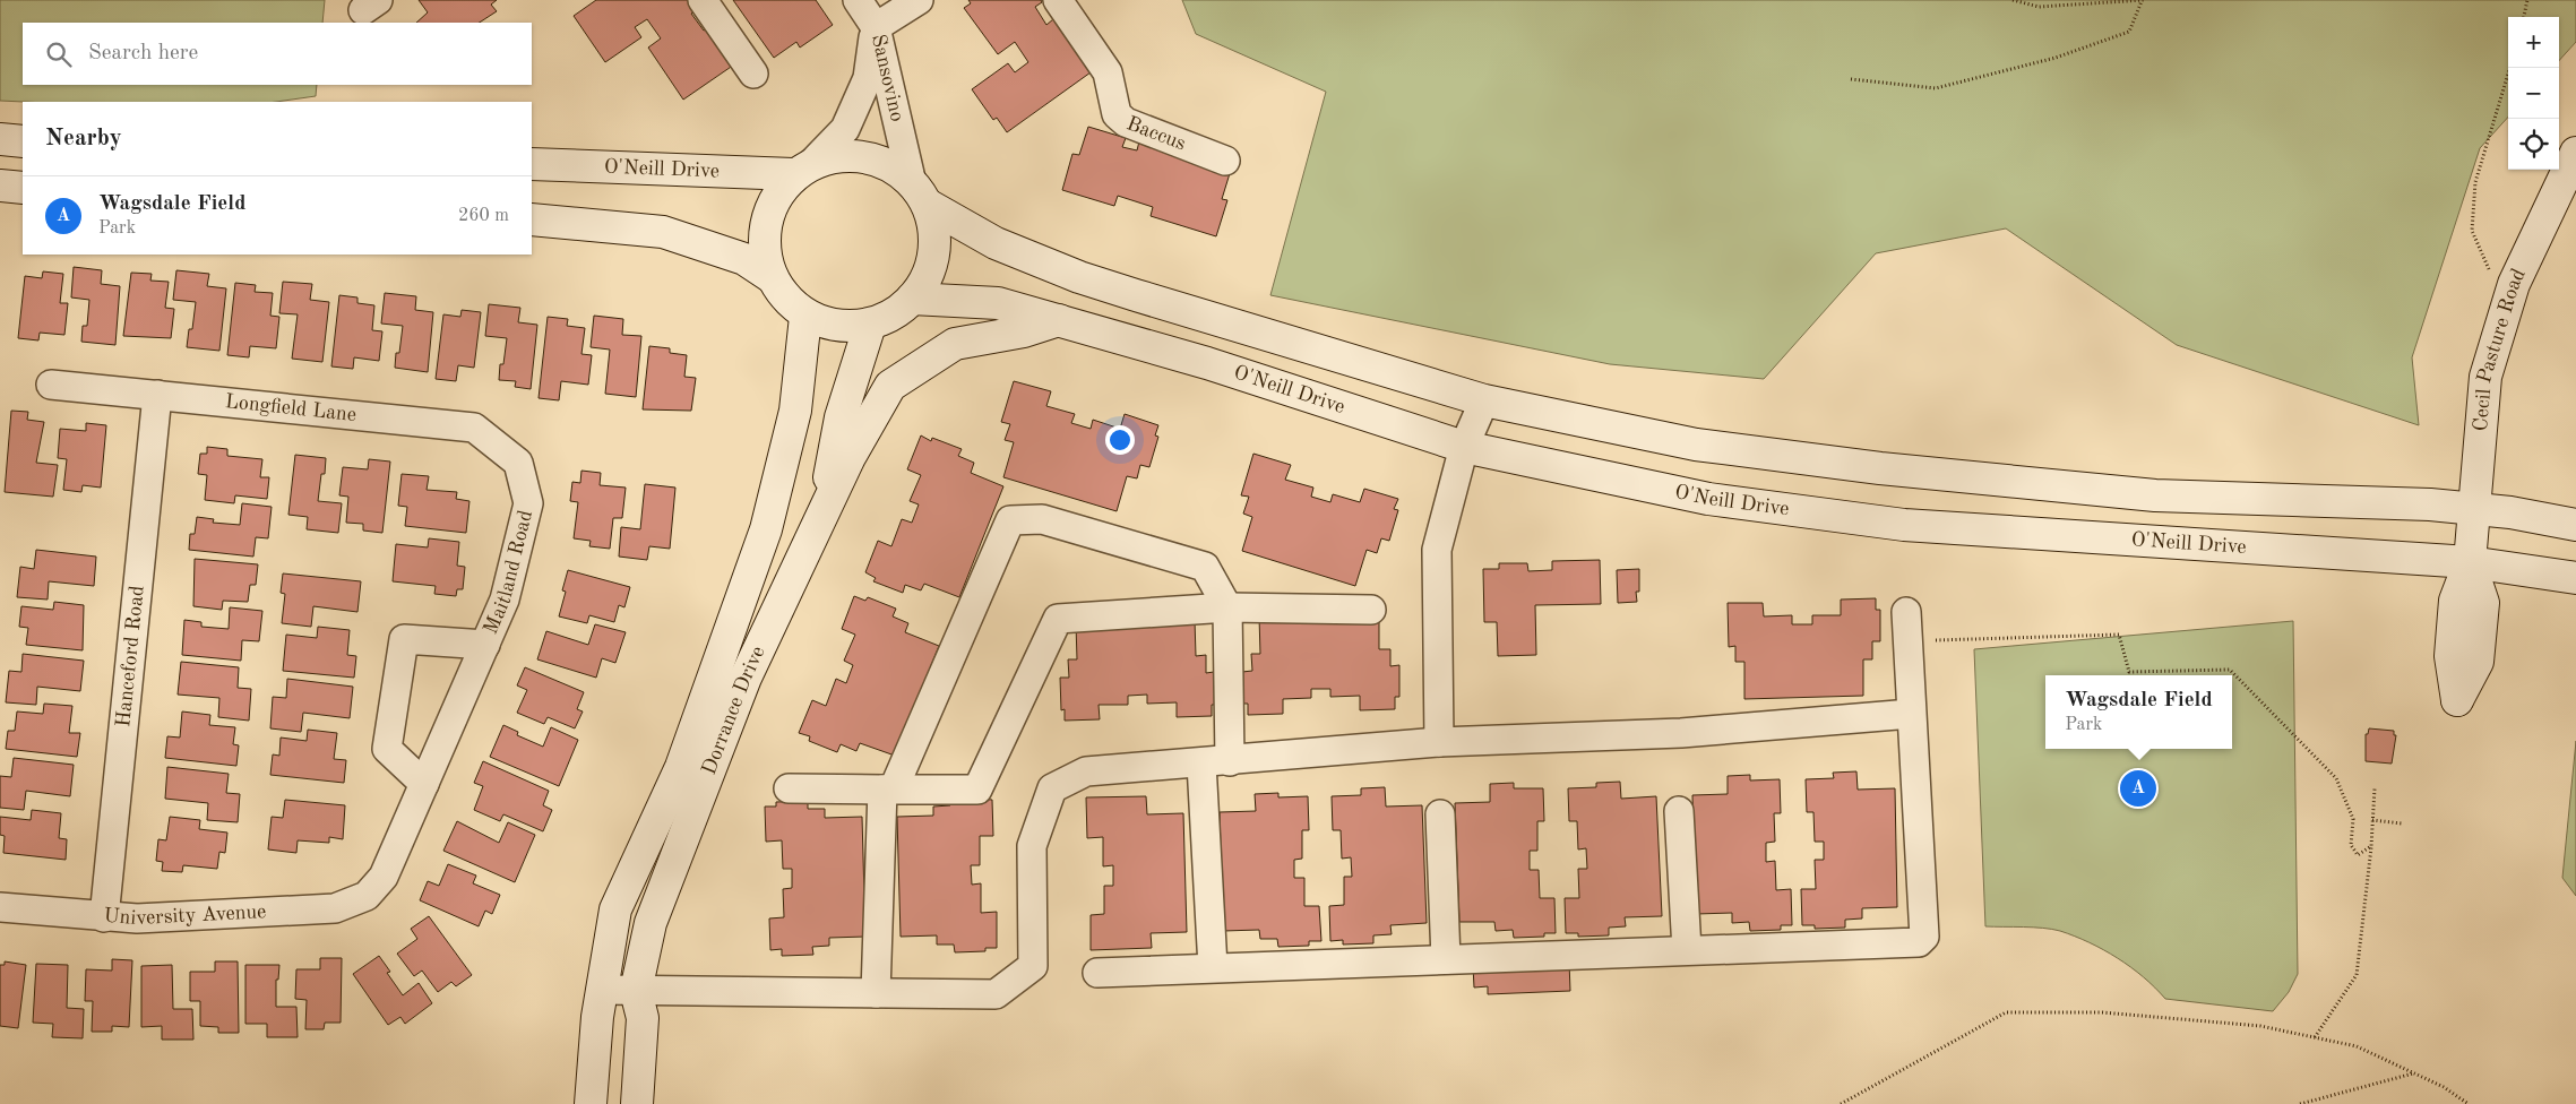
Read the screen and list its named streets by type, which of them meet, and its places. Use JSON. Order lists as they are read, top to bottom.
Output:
{
  "streets": {
    "main road": ["O'Neill Drive", "Cecil Pasture Road", "Dorrance Drive"],
    "street": [
      "Sansovino",
      "Baccus",
      "Longfield Lane",
      "Maitland Road",
      "Hanceford Road",
      "University Avenue"
    ]
  },
  "crossings": [
    ["Sansovino", "O'Neill Drive"],
    ["Sansovino", "Dorrance Drive"],
    ["O'Neill Drive", "Cecil Pasture Road"],
    ["O'Neill Drive", "Dorrance Drive"],
    ["Longfield Lane", "Maitland Road"],
    ["Longfield Lane", "Hanceford Road"],
    ["Maitland Road", "University Avenue"],
    ["Hanceford Road", "University Avenue"]
  ],
  "page": {
    "map_buttons": ["+", "−"],
    "search": "Search here",
    "heading": "Nearby",
    "list": [
      {
        "mark": "A",
        "name": "Wagsdale Field",
        "note": "Park",
        "value": "260 m"
      }
    ],
    "popup": ["Wagsdale Field", "Park"],
    "pins": "A"
  }
}
